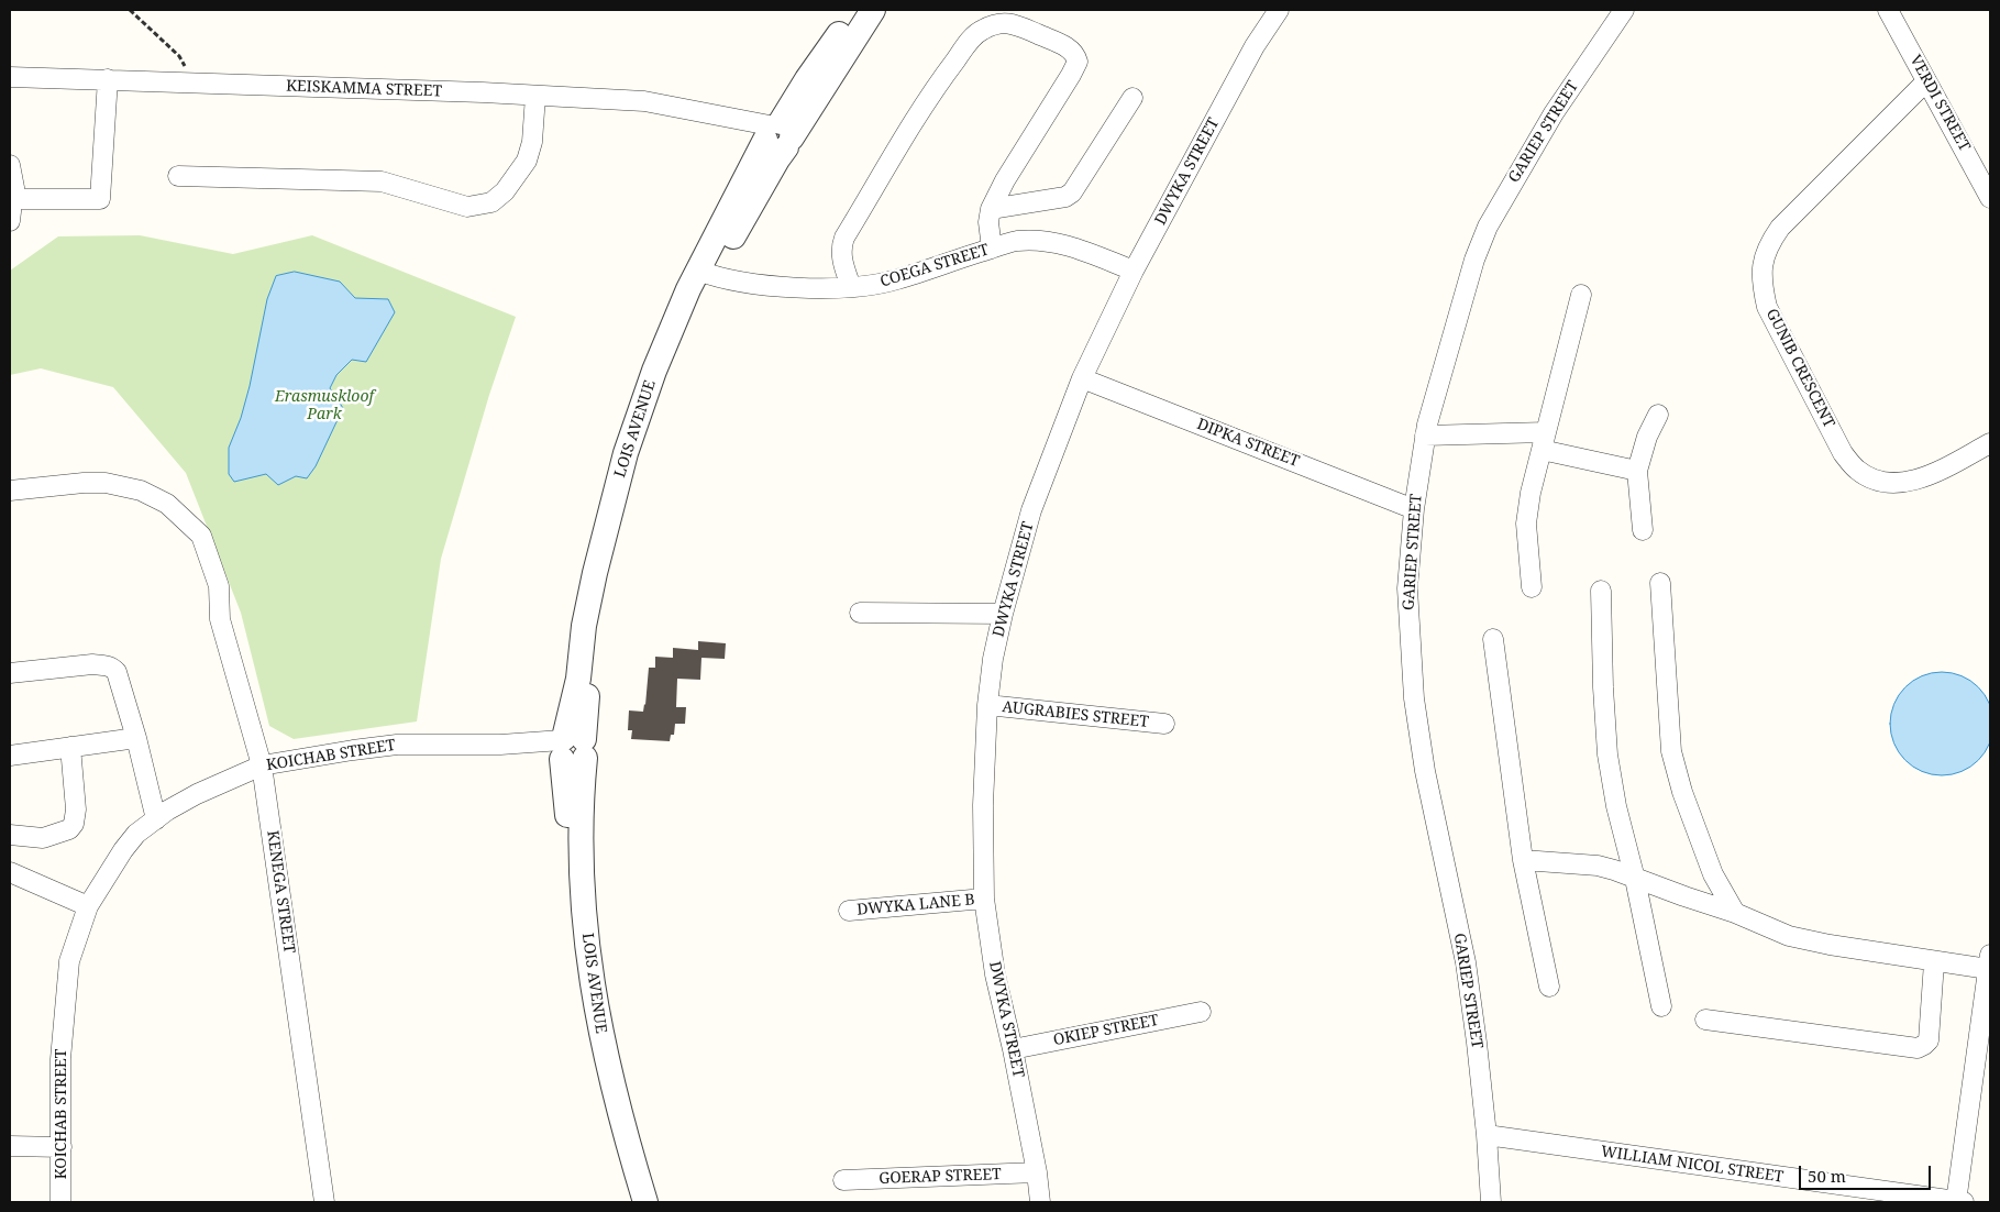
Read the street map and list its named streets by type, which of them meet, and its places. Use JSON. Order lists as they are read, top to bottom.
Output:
{
  "streets": {
    "street": [
      "KEISKAMMA STREET",
      "VERDI STREET",
      "GARIEP STREET",
      "DWYKA STREET",
      "COEGA STREET",
      "GUNIB CRESCENT",
      "LOIS AVENUE",
      "DIPKA STREET",
      "AUGRABIES STREET",
      "KOICHAB STREET",
      "KENEGA STREET",
      "DWYKA LANE B",
      "OKIEP STREET",
      "WILLIAM NICOL STREET",
      "GOERAP STREET"
    ]
  },
  "crossings": [
    ["KEISKAMMA STREET", "LOIS AVENUE"],
    ["VERDI STREET", "GUNIB CRESCENT"],
    ["GARIEP STREET", "DIPKA STREET"],
    ["GARIEP STREET", "WILLIAM NICOL STREET"],
    ["DWYKA STREET", "COEGA STREET"],
    ["DWYKA STREET", "DIPKA STREET"],
    ["DWYKA STREET", "AUGRABIES STREET"],
    ["DWYKA STREET", "DWYKA LANE B"],
    ["DWYKA STREET", "OKIEP STREET"],
    ["DWYKA STREET", "GOERAP STREET"],
    ["COEGA STREET", "LOIS AVENUE"],
    ["LOIS AVENUE", "KOICHAB STREET"],
    ["KOICHAB STREET", "KENEGA STREET"]
  ],
  "parks": ["Erasmuskloof Park"],
  "scale_bar": "50 m"
}
